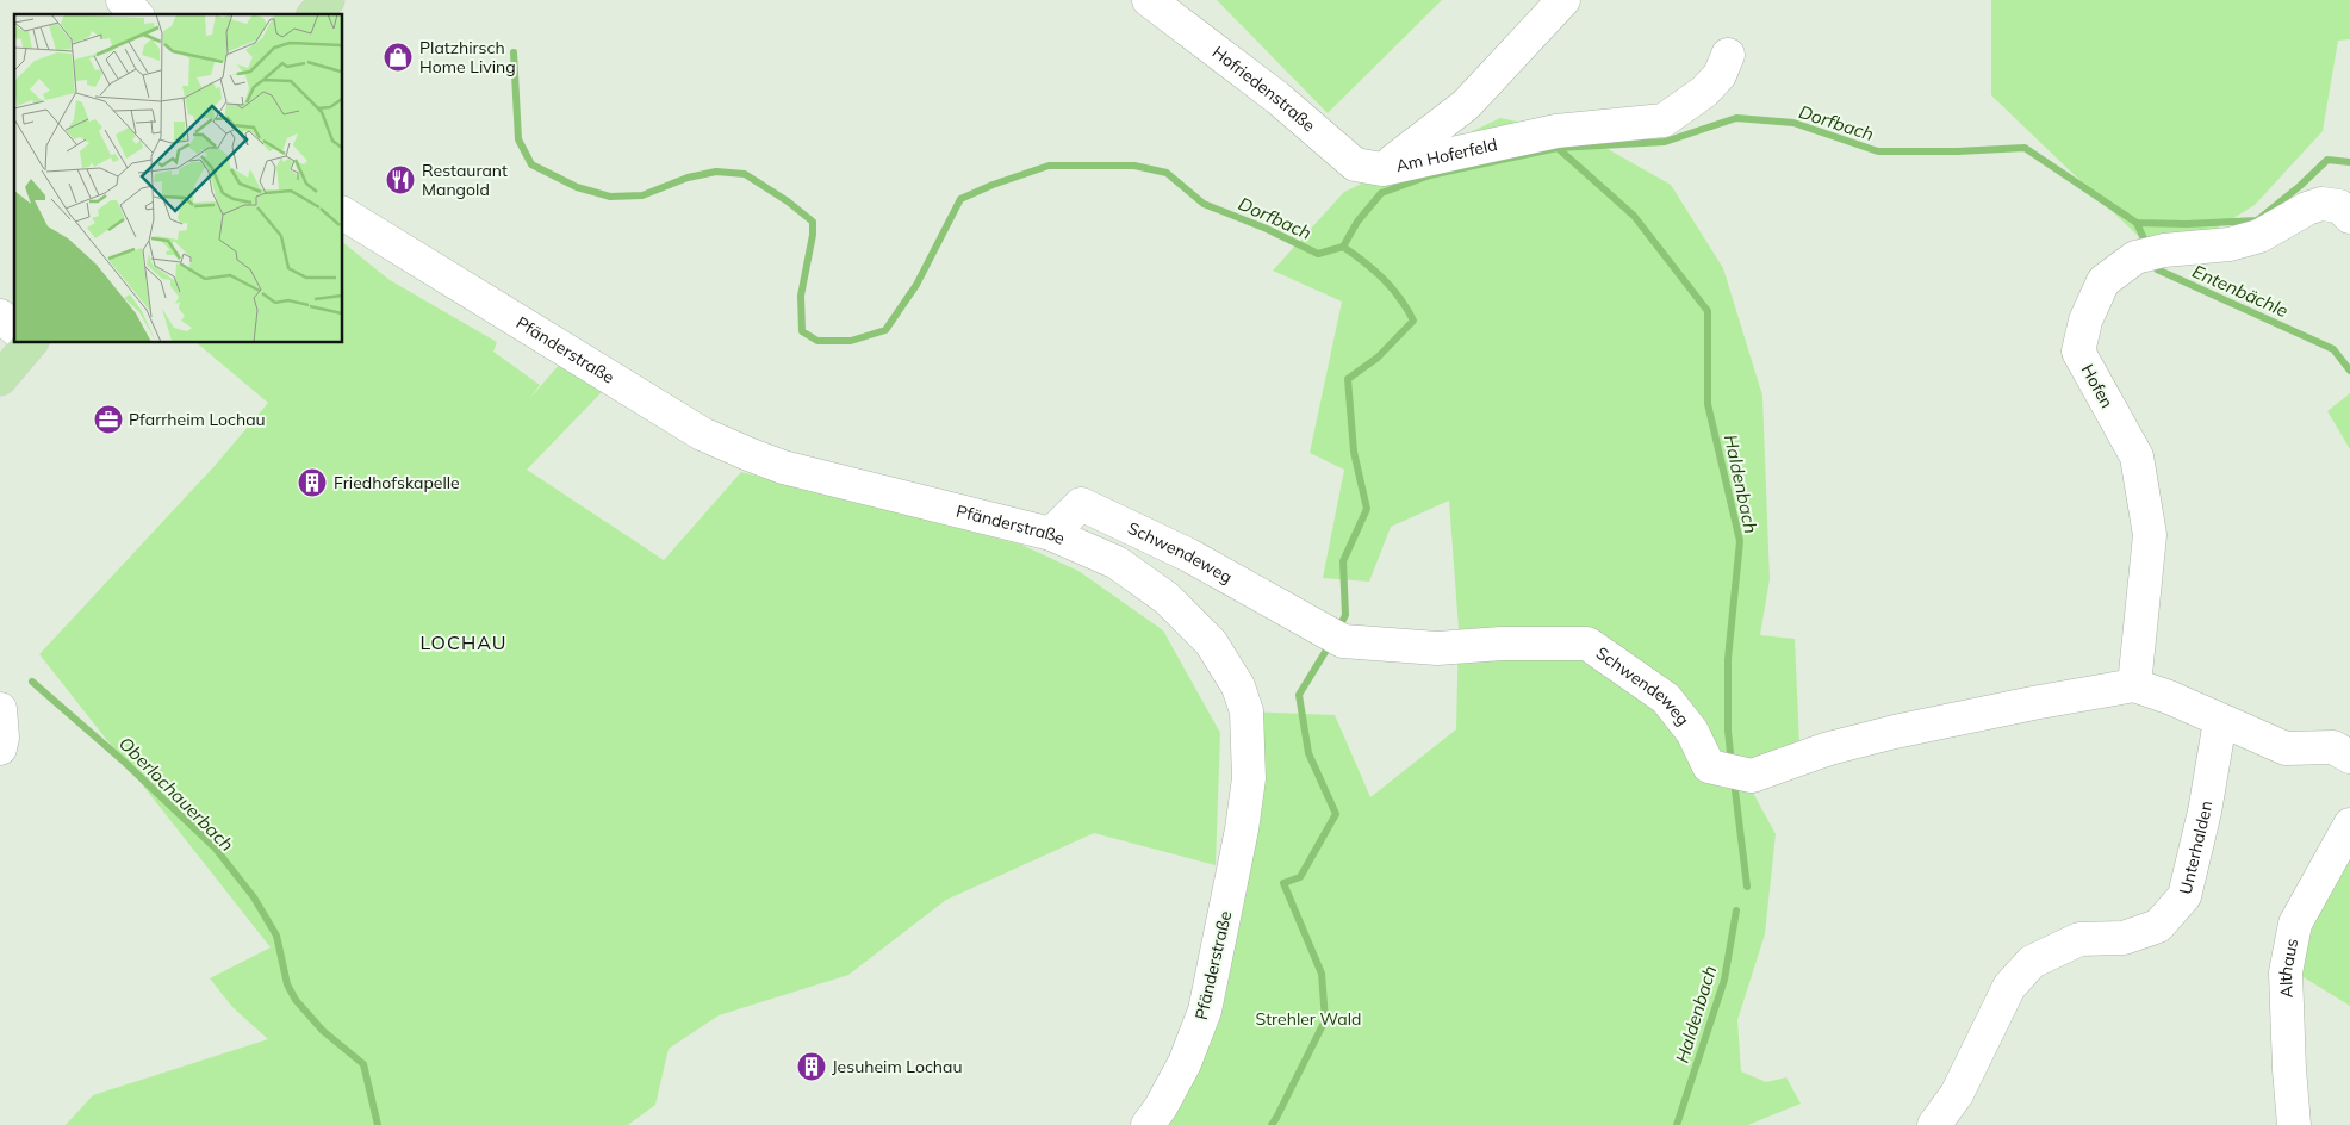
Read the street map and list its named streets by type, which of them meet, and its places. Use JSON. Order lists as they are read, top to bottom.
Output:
{
  "streets": {
    "street": [
      "Hofriedenstraße",
      "Am Hoferfeld",
      "Pfänderstraße",
      "Hofen",
      "Schwendeweg",
      "Unterhalden",
      "Althaus"
    ]
  },
  "crossings": [
    ["Hofriedenstraße", "Am Hoferfeld"],
    ["Pfänderstraße", "Schwendeweg"],
    ["Hofen", "Schwendeweg"]
  ],
  "districts": ["LOCHAU"],
  "water": [
    "Dorfbach",
    "Entenbächle",
    "Haldenbach",
    "Oberlochauerbach"
  ],
  "parks": ["Strehler Wald"],
  "places": {
    "shop": ["Platzhirsch Home Living"],
    "restaurant": ["Restaurant Mangold"],
    "office": ["Pfarrheim Lochau"],
    "building": ["Friedhofskapelle", "Jesuheim Lochau"]
  }
}
